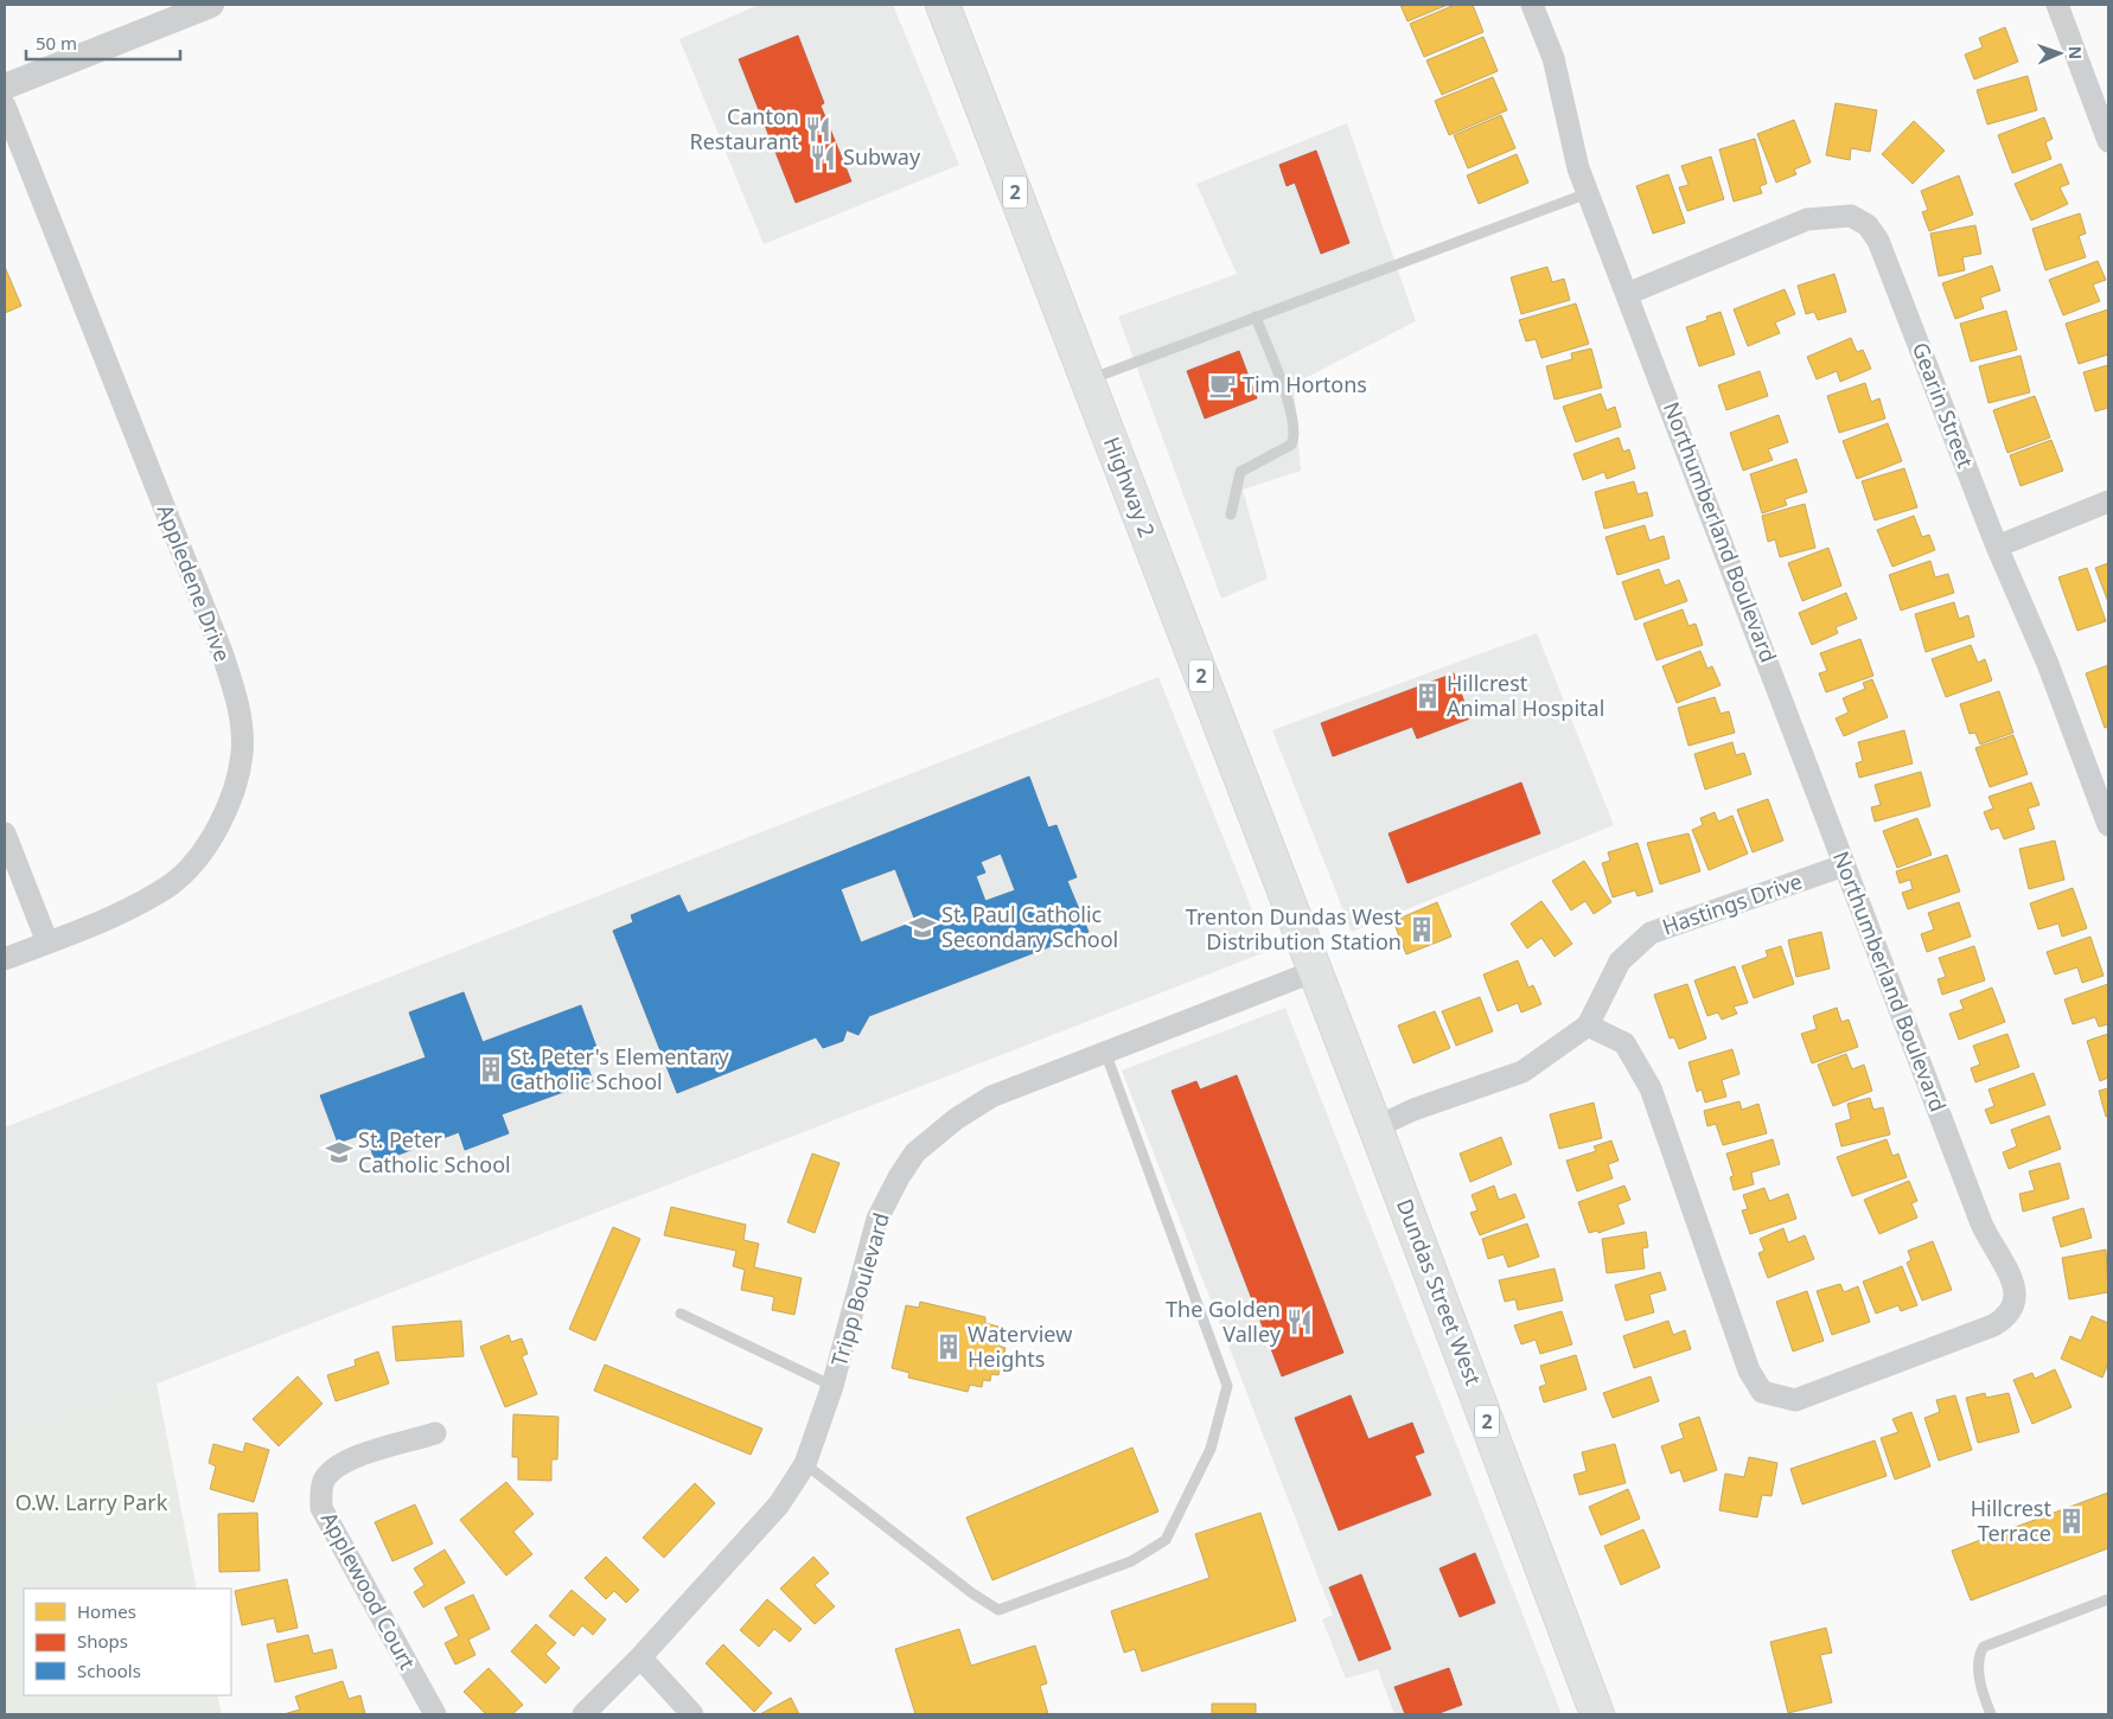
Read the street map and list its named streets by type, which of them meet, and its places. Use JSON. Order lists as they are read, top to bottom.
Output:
{
  "streets": {
    "main road": ["2", "Highway 2", "Dundas Street West"],
    "street": [
      "Gearin Street",
      "Northumberland Boulevard",
      "Appledene Drive",
      "Hastings Drive",
      "Tripp Boulevard",
      "Applewood Court"
    ]
  },
  "crossings": [
    ["Gearin Street", "Northumberland Boulevard"],
    ["Highway 2", "Tripp Boulevard"],
    ["Highway 2", "Dundas Street West"],
    ["Northumberland Boulevard", "Hastings Drive"],
    ["Hastings Drive", "Dundas Street West"],
    ["Tripp Boulevard", "Dundas Street West"]
  ],
  "parks": ["O.W. Larry Park"],
  "places": {
    "restaurant": ["Canton Restaurant", "Subway", "The Golden Valley"],
    "cafe": ["Tim Hortons"],
    "building": [
      "Hillcrest Animal Hospital",
      "Trenton Dundas West Distribution Station",
      "St. Peter's Elementary Catholic School",
      "Waterview Heights",
      "Hillcrest Terrace"
    ],
    "school or university": ["St. Paul Catholic Secondary School", "St. Peter Catholic School"]
  },
  "legend": ["Homes", "Shops", "Schools"],
  "scale_bar": "50 m",
  "north": "right"
}
